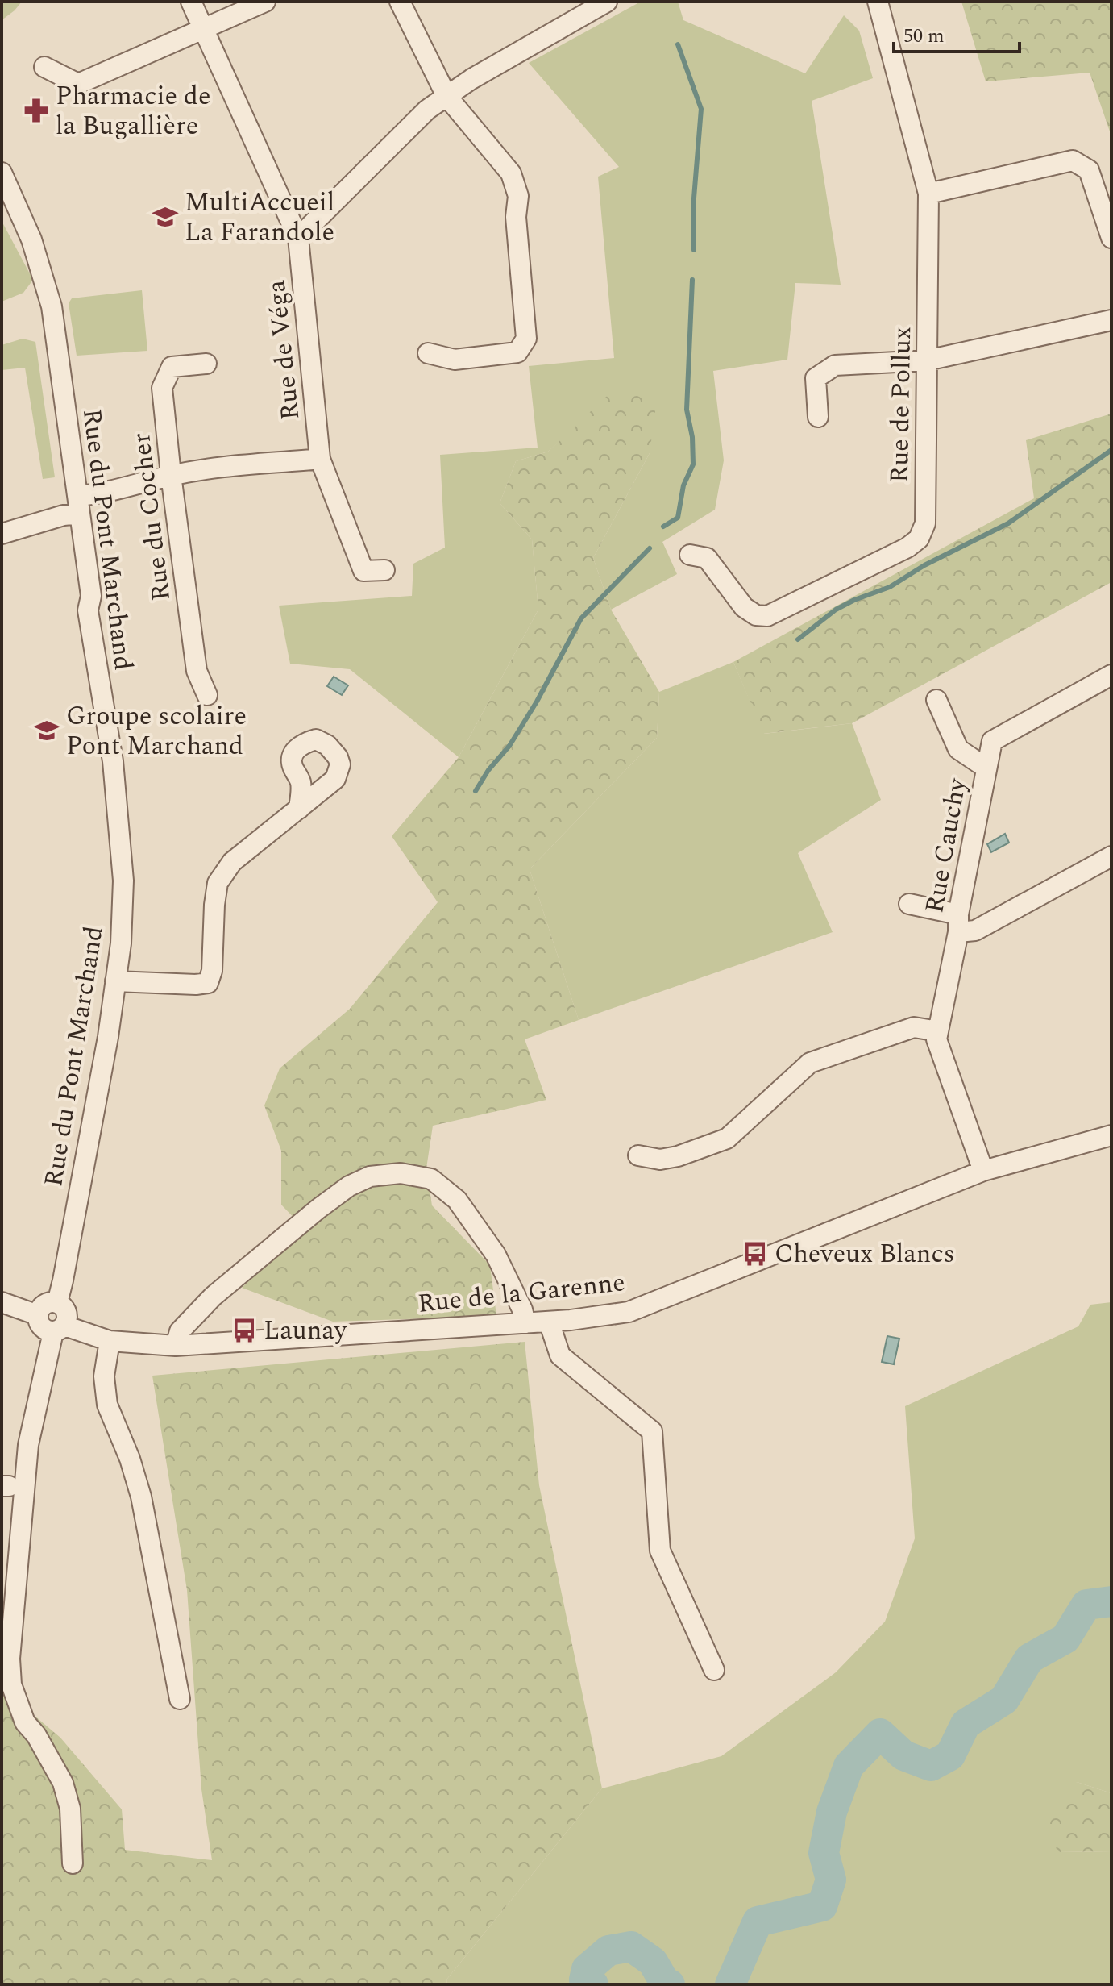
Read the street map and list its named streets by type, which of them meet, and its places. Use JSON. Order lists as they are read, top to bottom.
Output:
{
  "streets": {
    "street": [
      "Rue de Véga",
      "Rue de Pollux",
      "Rue du Cocher",
      "Rue du Pont Marchand",
      "Rue Cauchy",
      "Rue de la Garenne"
    ]
  },
  "crossings": [
    ["Rue du Pont Marchand", "Rue de la Garenne"]
  ],
  "places": {
    "pharmacy": ["Pharmacie de la Bugallière"],
    "school or university": ["MultiAccueil La Farandole", "Groupe scolaire Pont Marchand"],
    "bus stop": ["Cheveux Blancs", "Launay"]
  },
  "scale_bar": "50 m"
}
